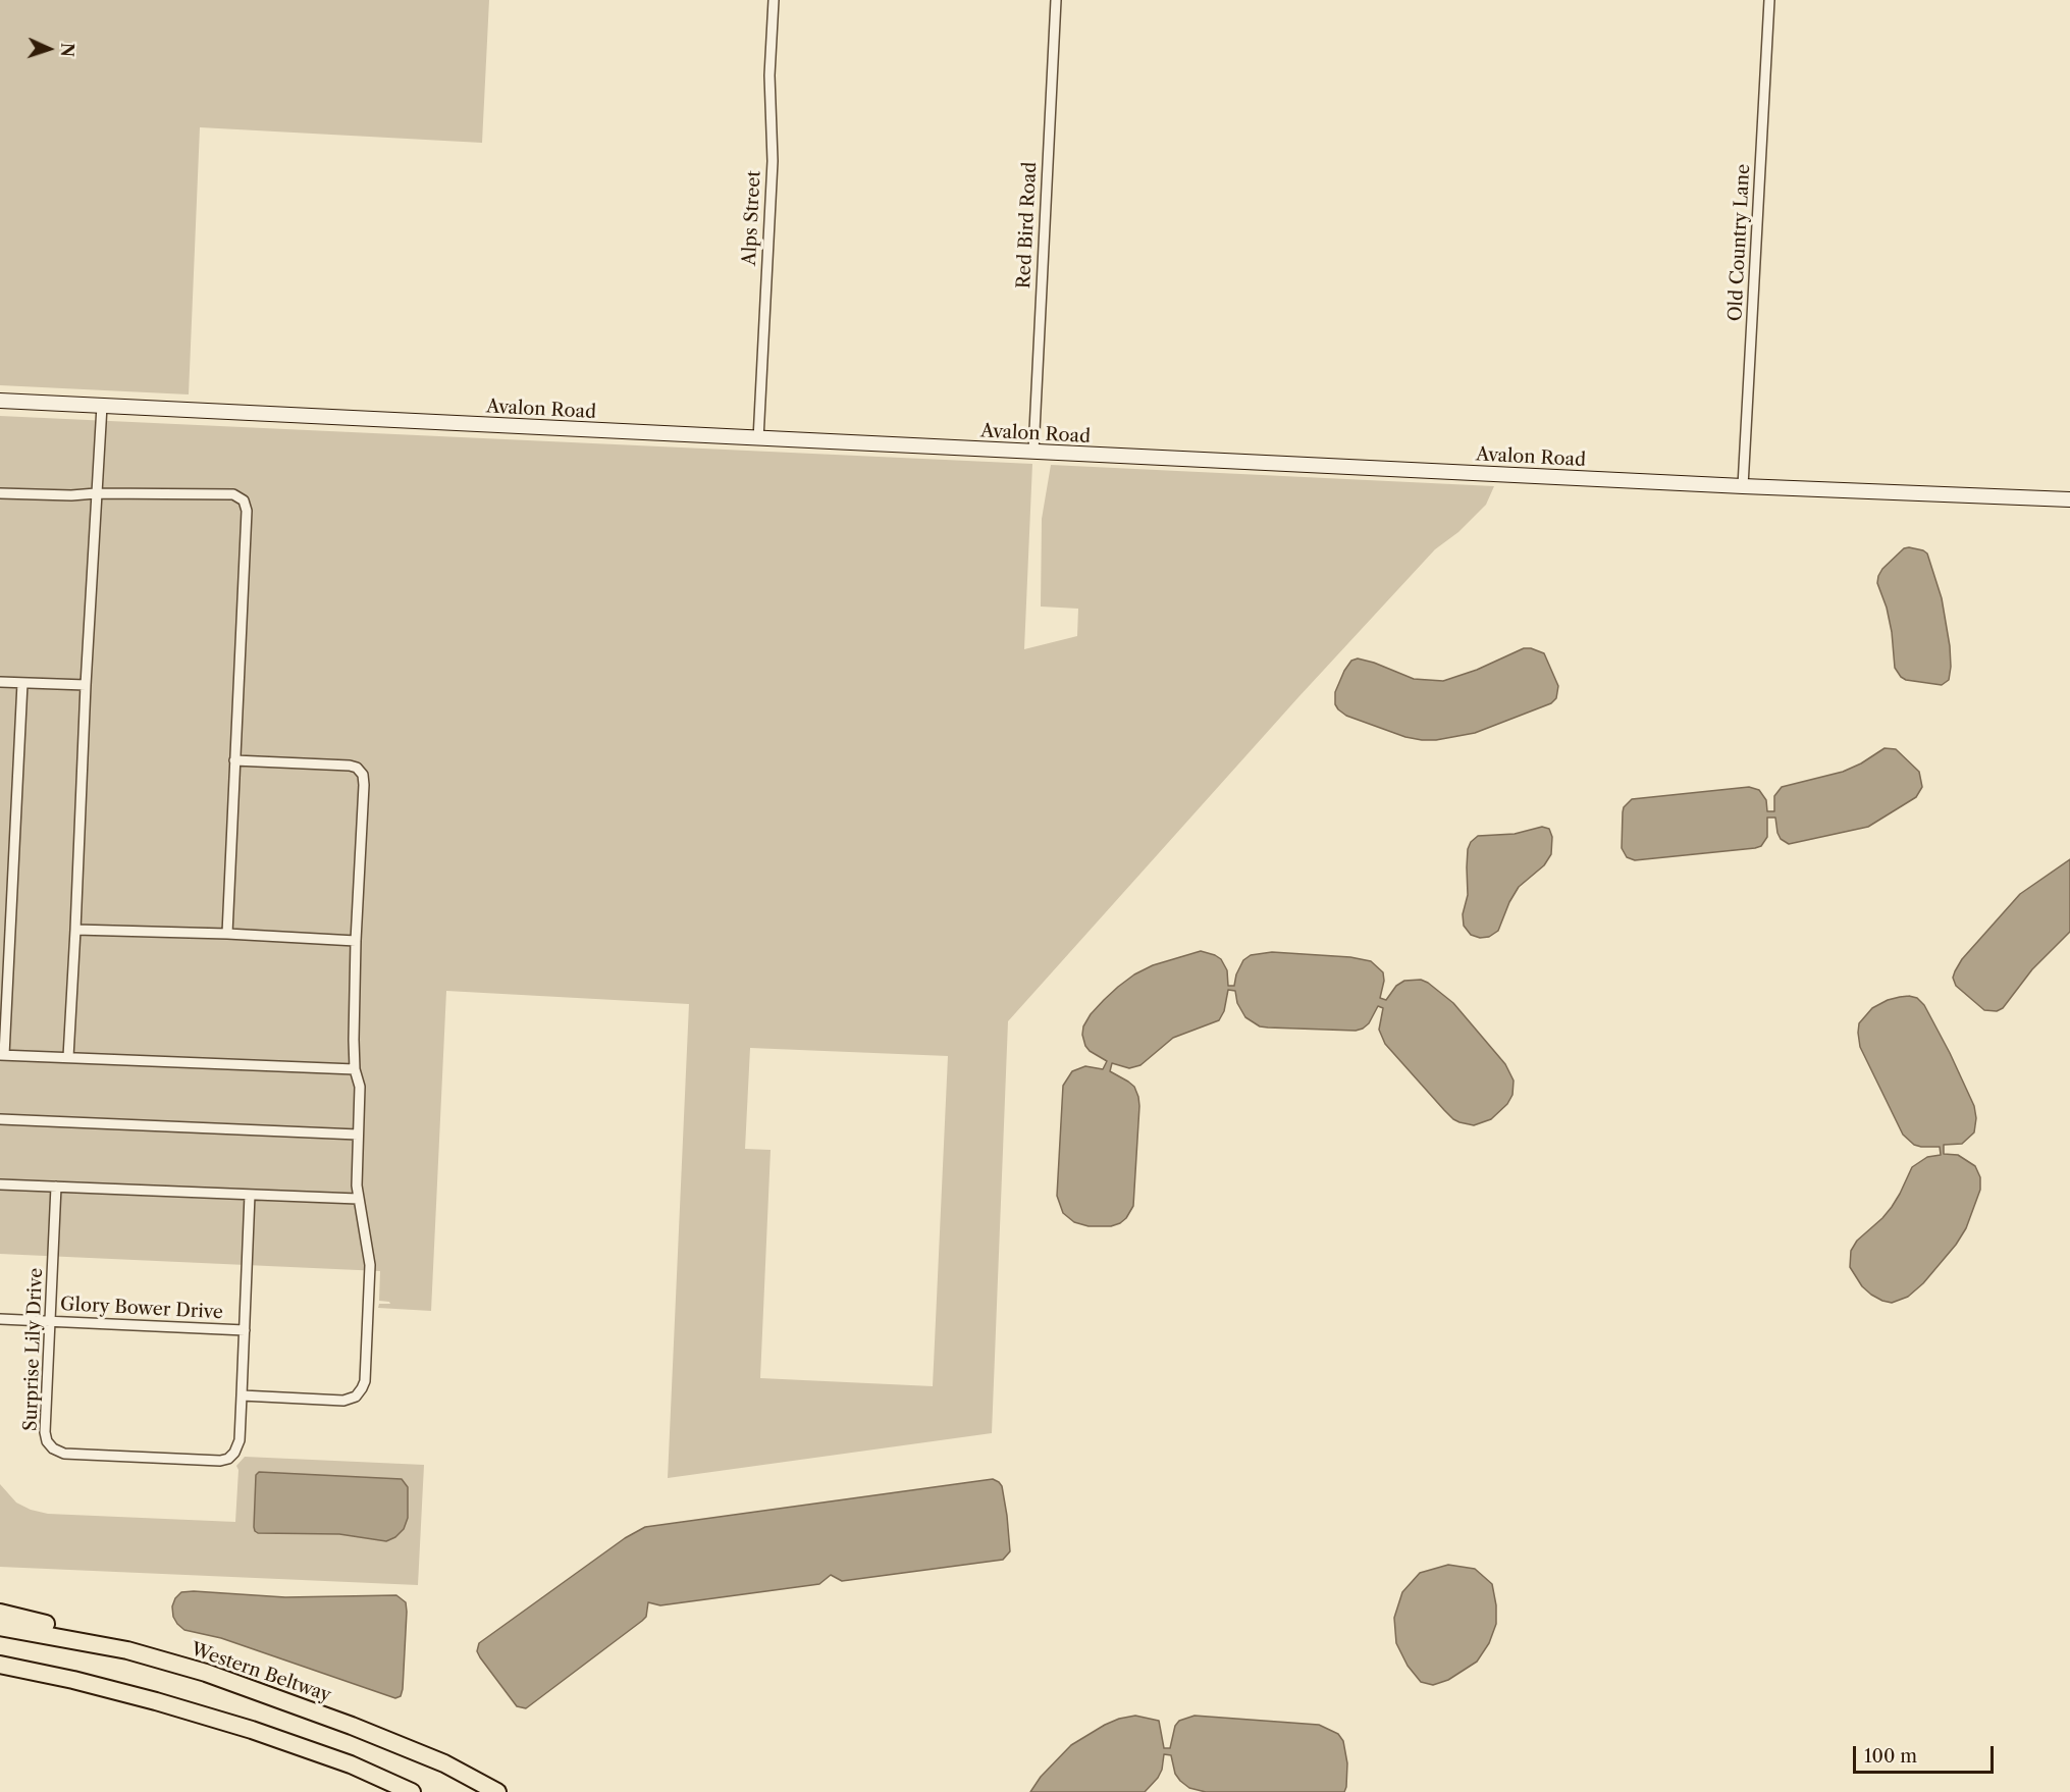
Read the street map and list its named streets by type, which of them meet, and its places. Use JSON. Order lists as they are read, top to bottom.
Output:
{
  "streets": {
    "highway": ["Western Beltway"],
    "main road": ["Avalon Road"],
    "street": [
      "Alps Street",
      "Red Bird Road",
      "Old Country Lane",
      "Glory Bower Drive",
      "Surprise Lily Drive"
    ]
  },
  "crossings": [
    ["Alps Street", "Avalon Road"],
    ["Red Bird Road", "Avalon Road"],
    ["Old Country Lane", "Avalon Road"],
    ["Glory Bower Drive", "Surprise Lily Drive"]
  ],
  "scale_bar": "100 m",
  "north": "right"
}
